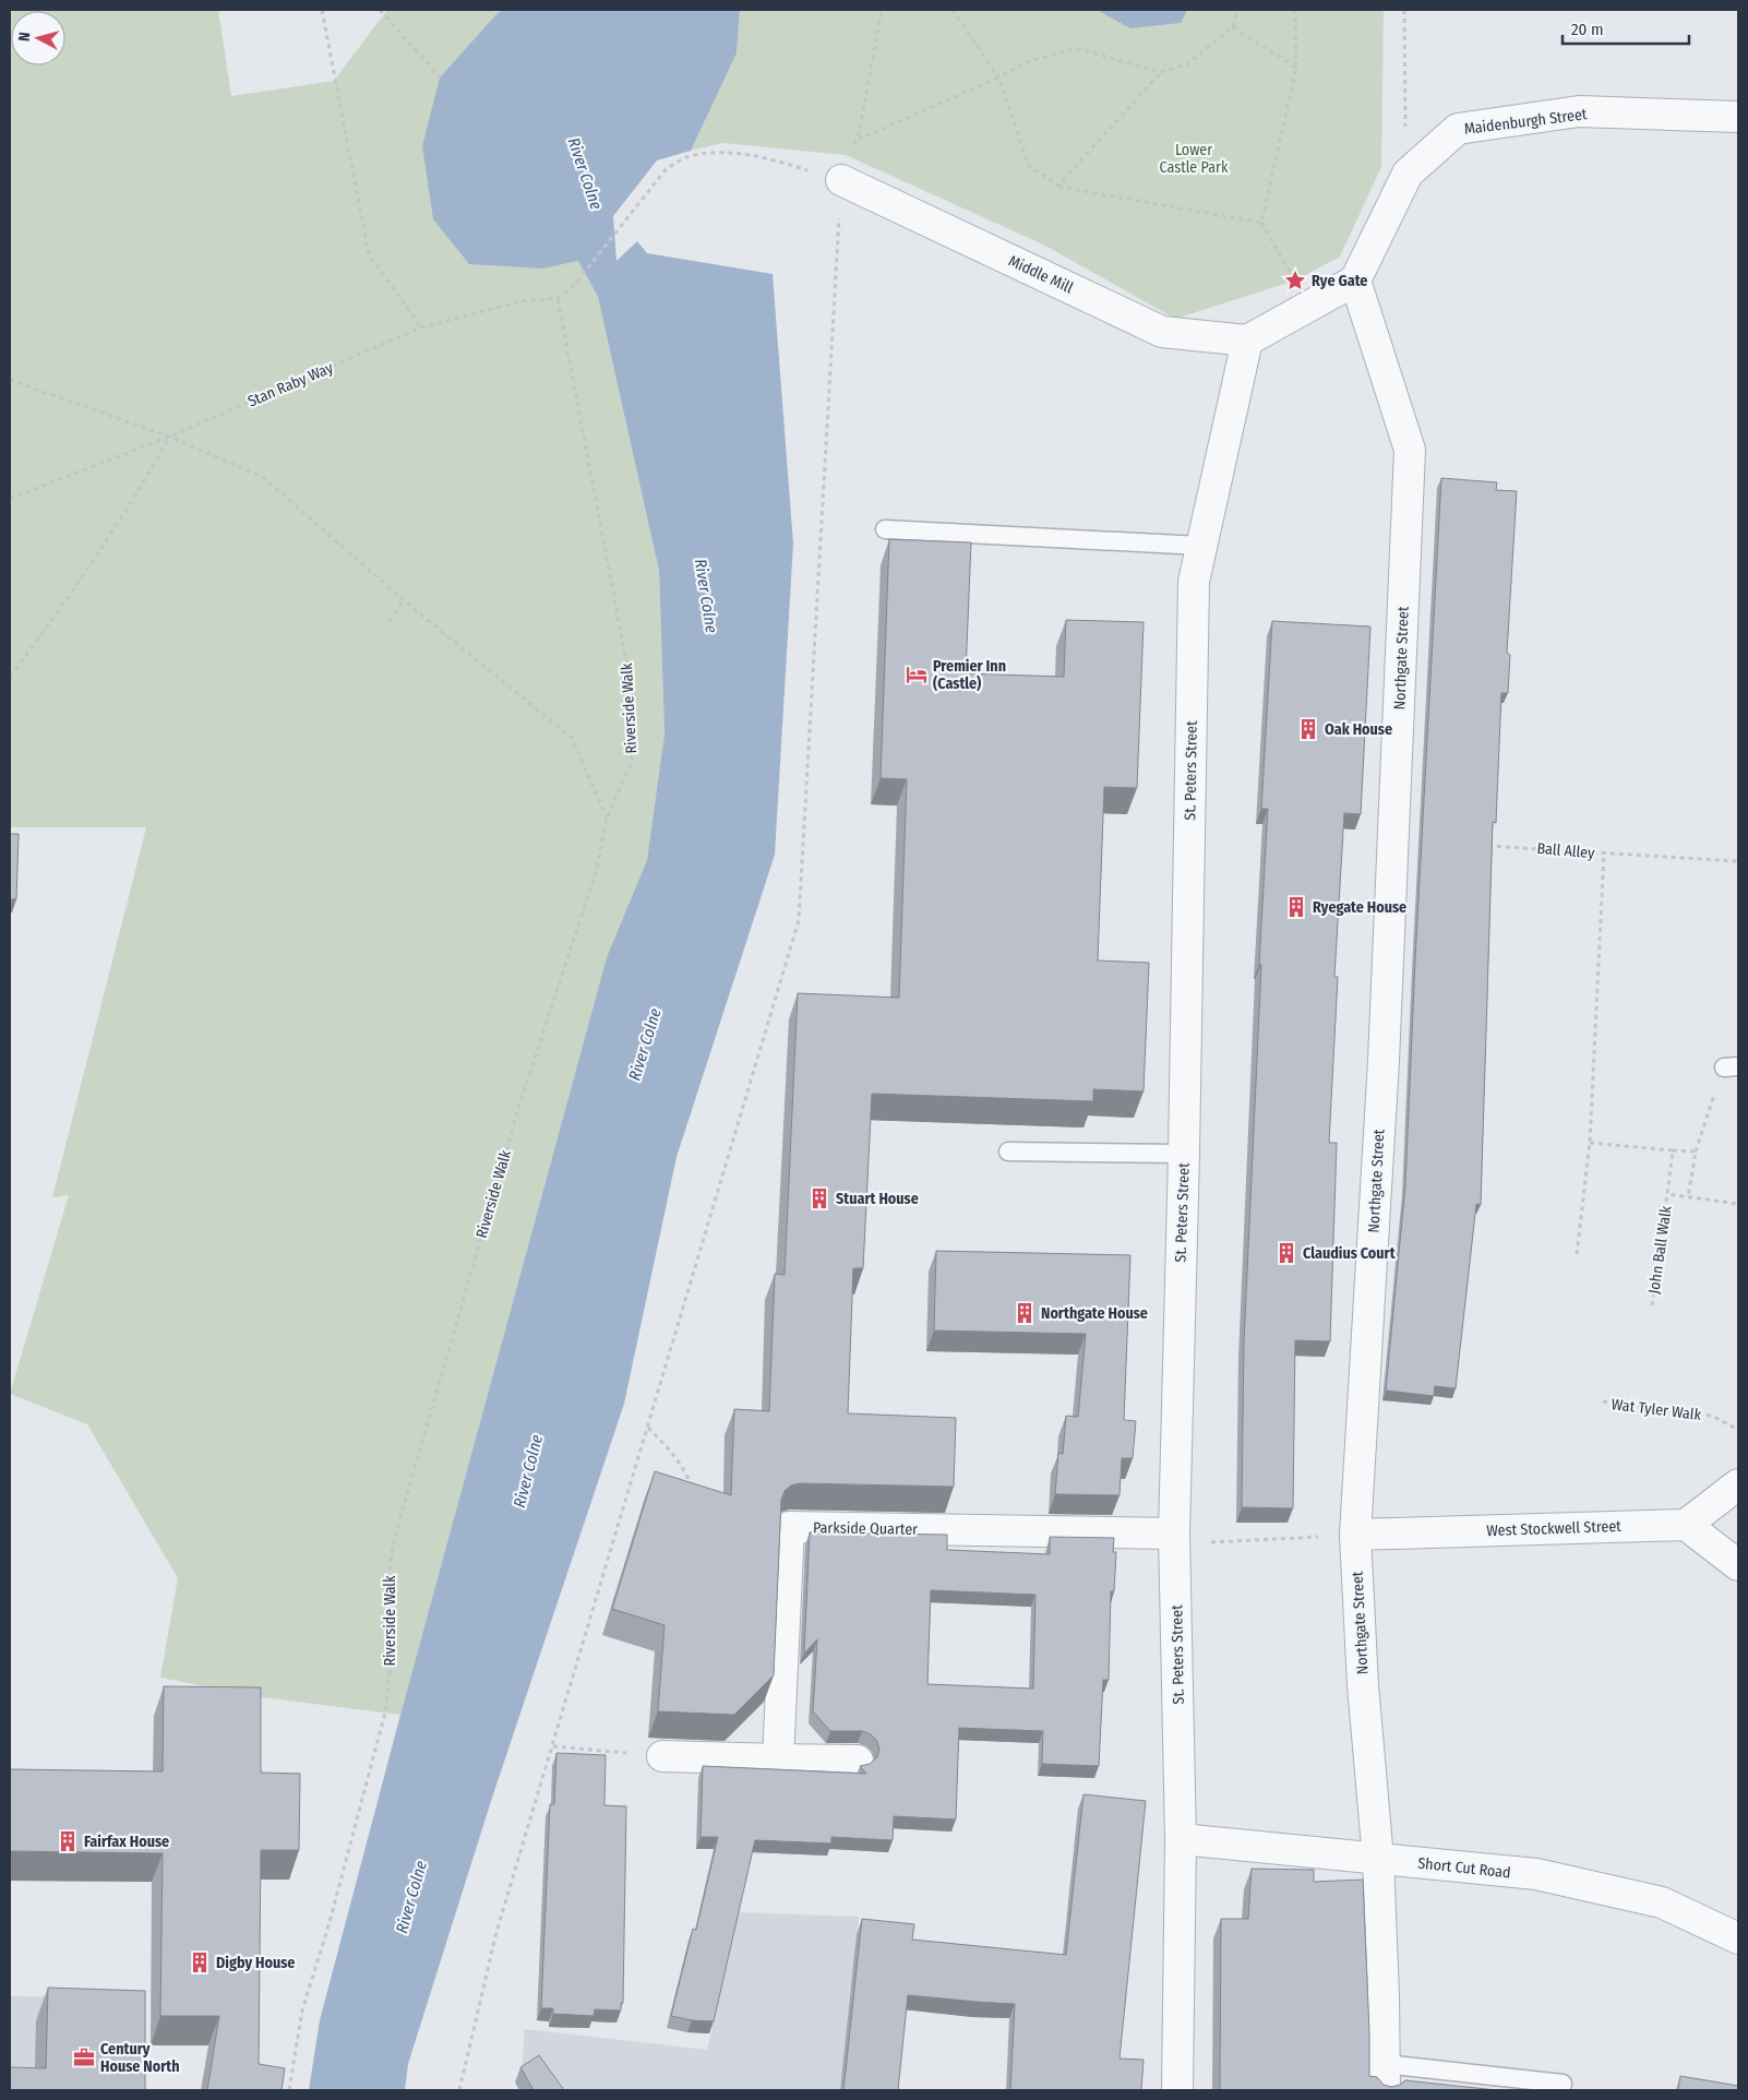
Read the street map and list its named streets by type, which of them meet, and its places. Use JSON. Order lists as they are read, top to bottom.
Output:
{
  "streets": {
    "street": [
      "Maidenburgh Street",
      "Middle Mill",
      "Northgate Street",
      "St. Peters Street",
      "Parkside Quarter",
      "West Stockwell Street",
      "Short Cut Road"
    ],
    "path": [
      "Stan Raby Way",
      "Riverside Walk",
      "Ball Alley",
      "John Ball Walk",
      "Wat Tyler Walk"
    ]
  },
  "crossings": [
    ["Maidenburgh Street", "Northgate Street"],
    ["Middle Mill", "St. Peters Street"],
    ["Stan Raby Way", "Riverside Walk"],
    ["Northgate Street", "West Stockwell Street"],
    ["Northgate Street", "Short Cut Road"],
    ["St. Peters Street", "Parkside Quarter"],
    ["St. Peters Street", "Short Cut Road"]
  ],
  "water": ["River Colne"],
  "parks": ["Lower Castle Park"],
  "places": {
    "place": ["Rye Gate"],
    "hotel": ["Premier Inn (Castle)"],
    "building": [
      "Oak House",
      "Ryegate House",
      "Stuart House",
      "Claudius Court",
      "Northgate House",
      "Fairfax House",
      "Digby House"
    ],
    "office": ["Century House North"]
  },
  "scale_bar": "20 m",
  "north": "left"
}
